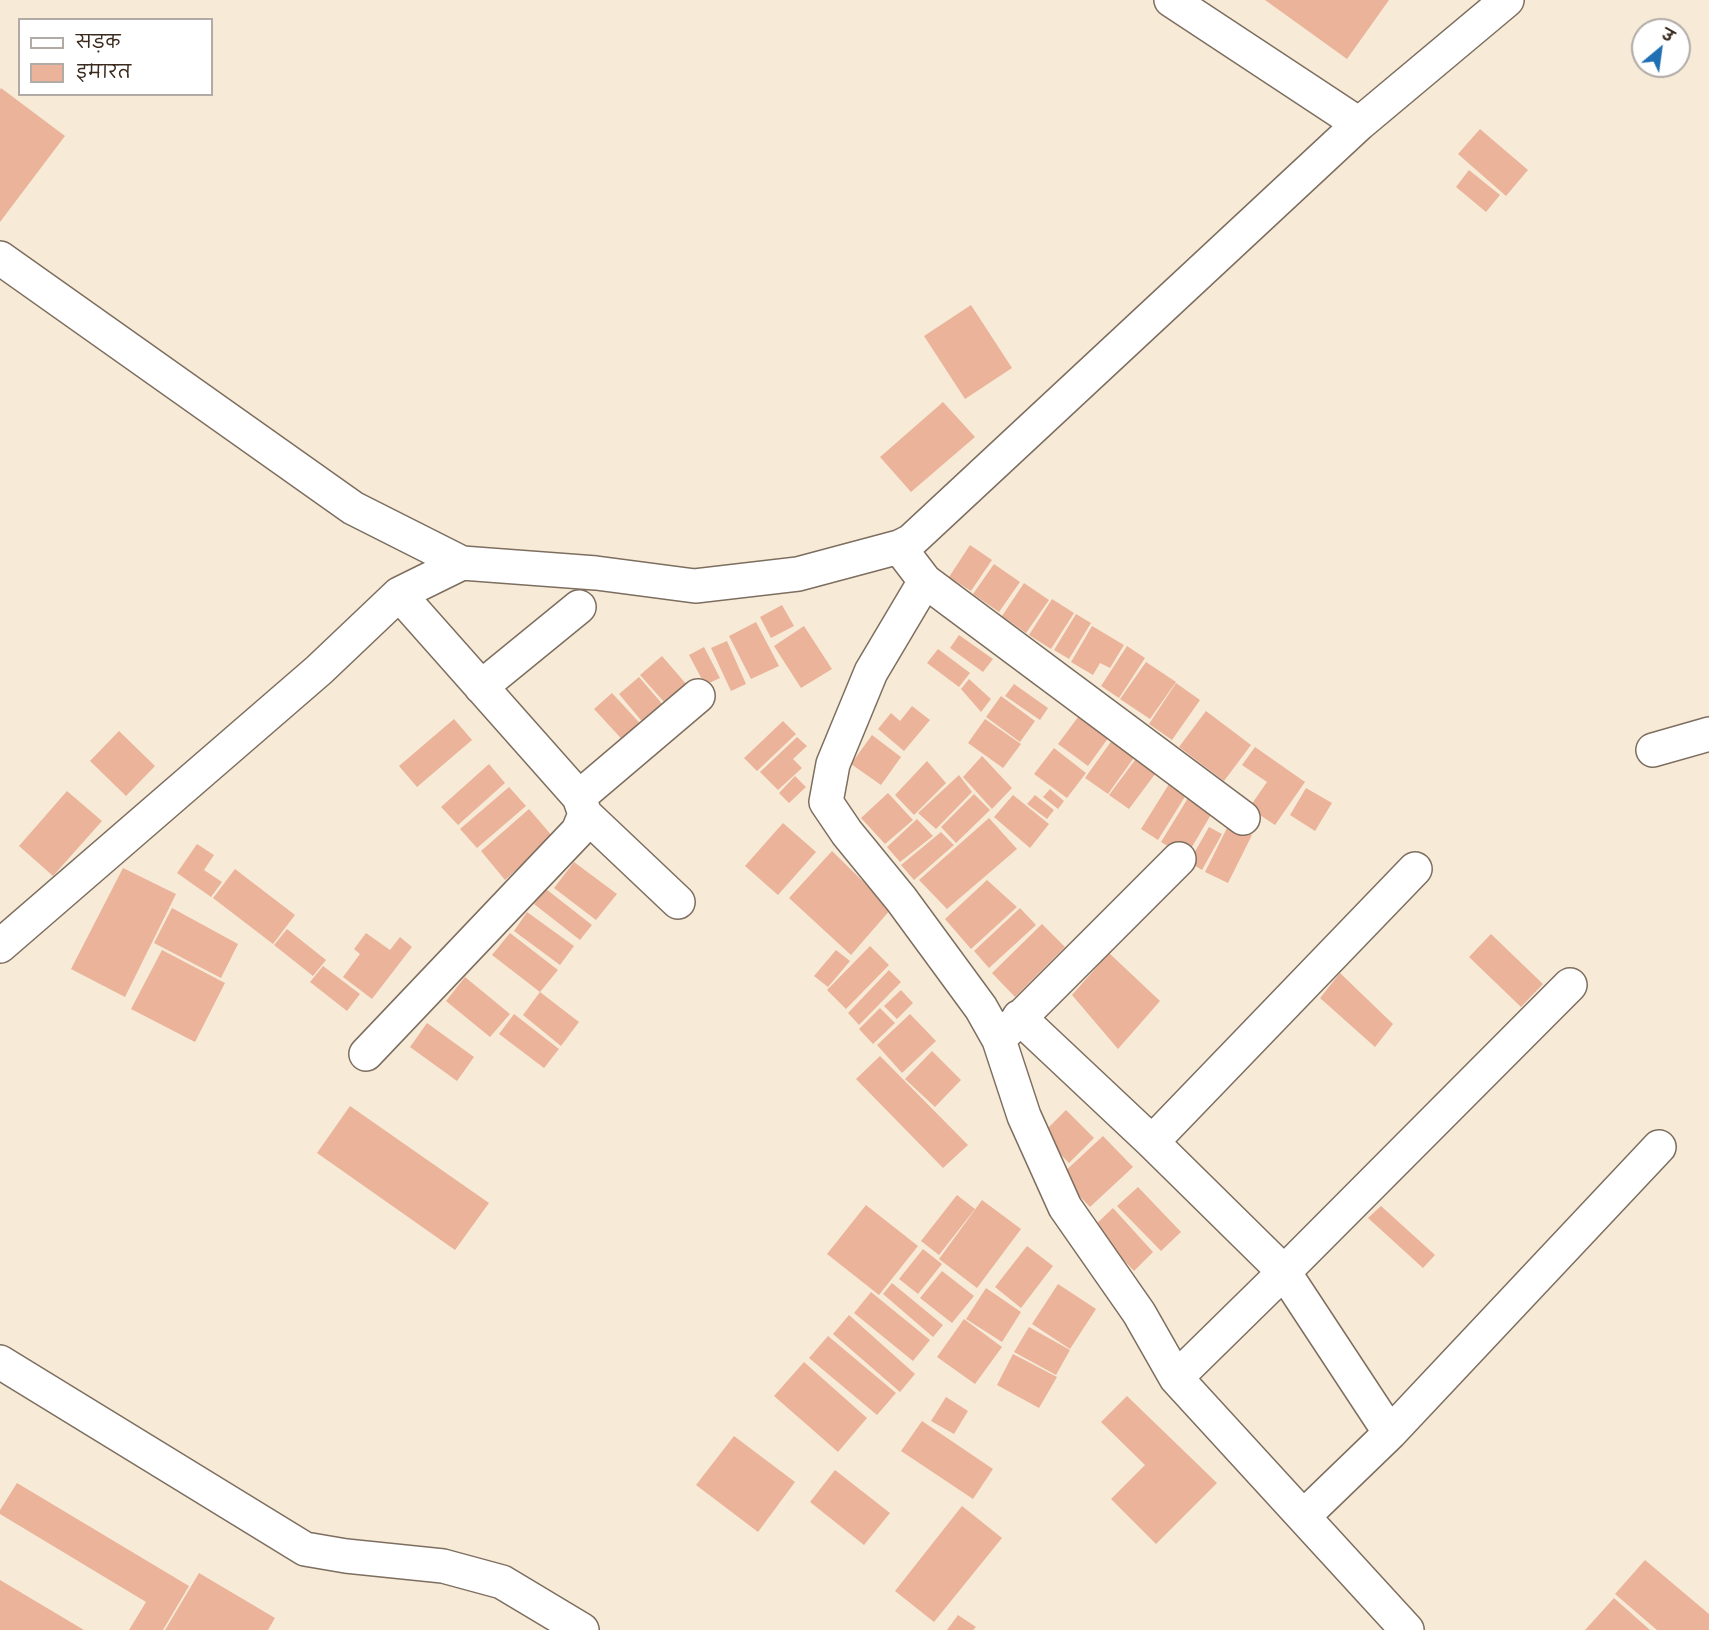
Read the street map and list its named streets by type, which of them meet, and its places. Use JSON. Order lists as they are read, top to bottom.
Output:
{
  "legend": ["सड़क", "इमारत"],
  "north": "top right"
}
